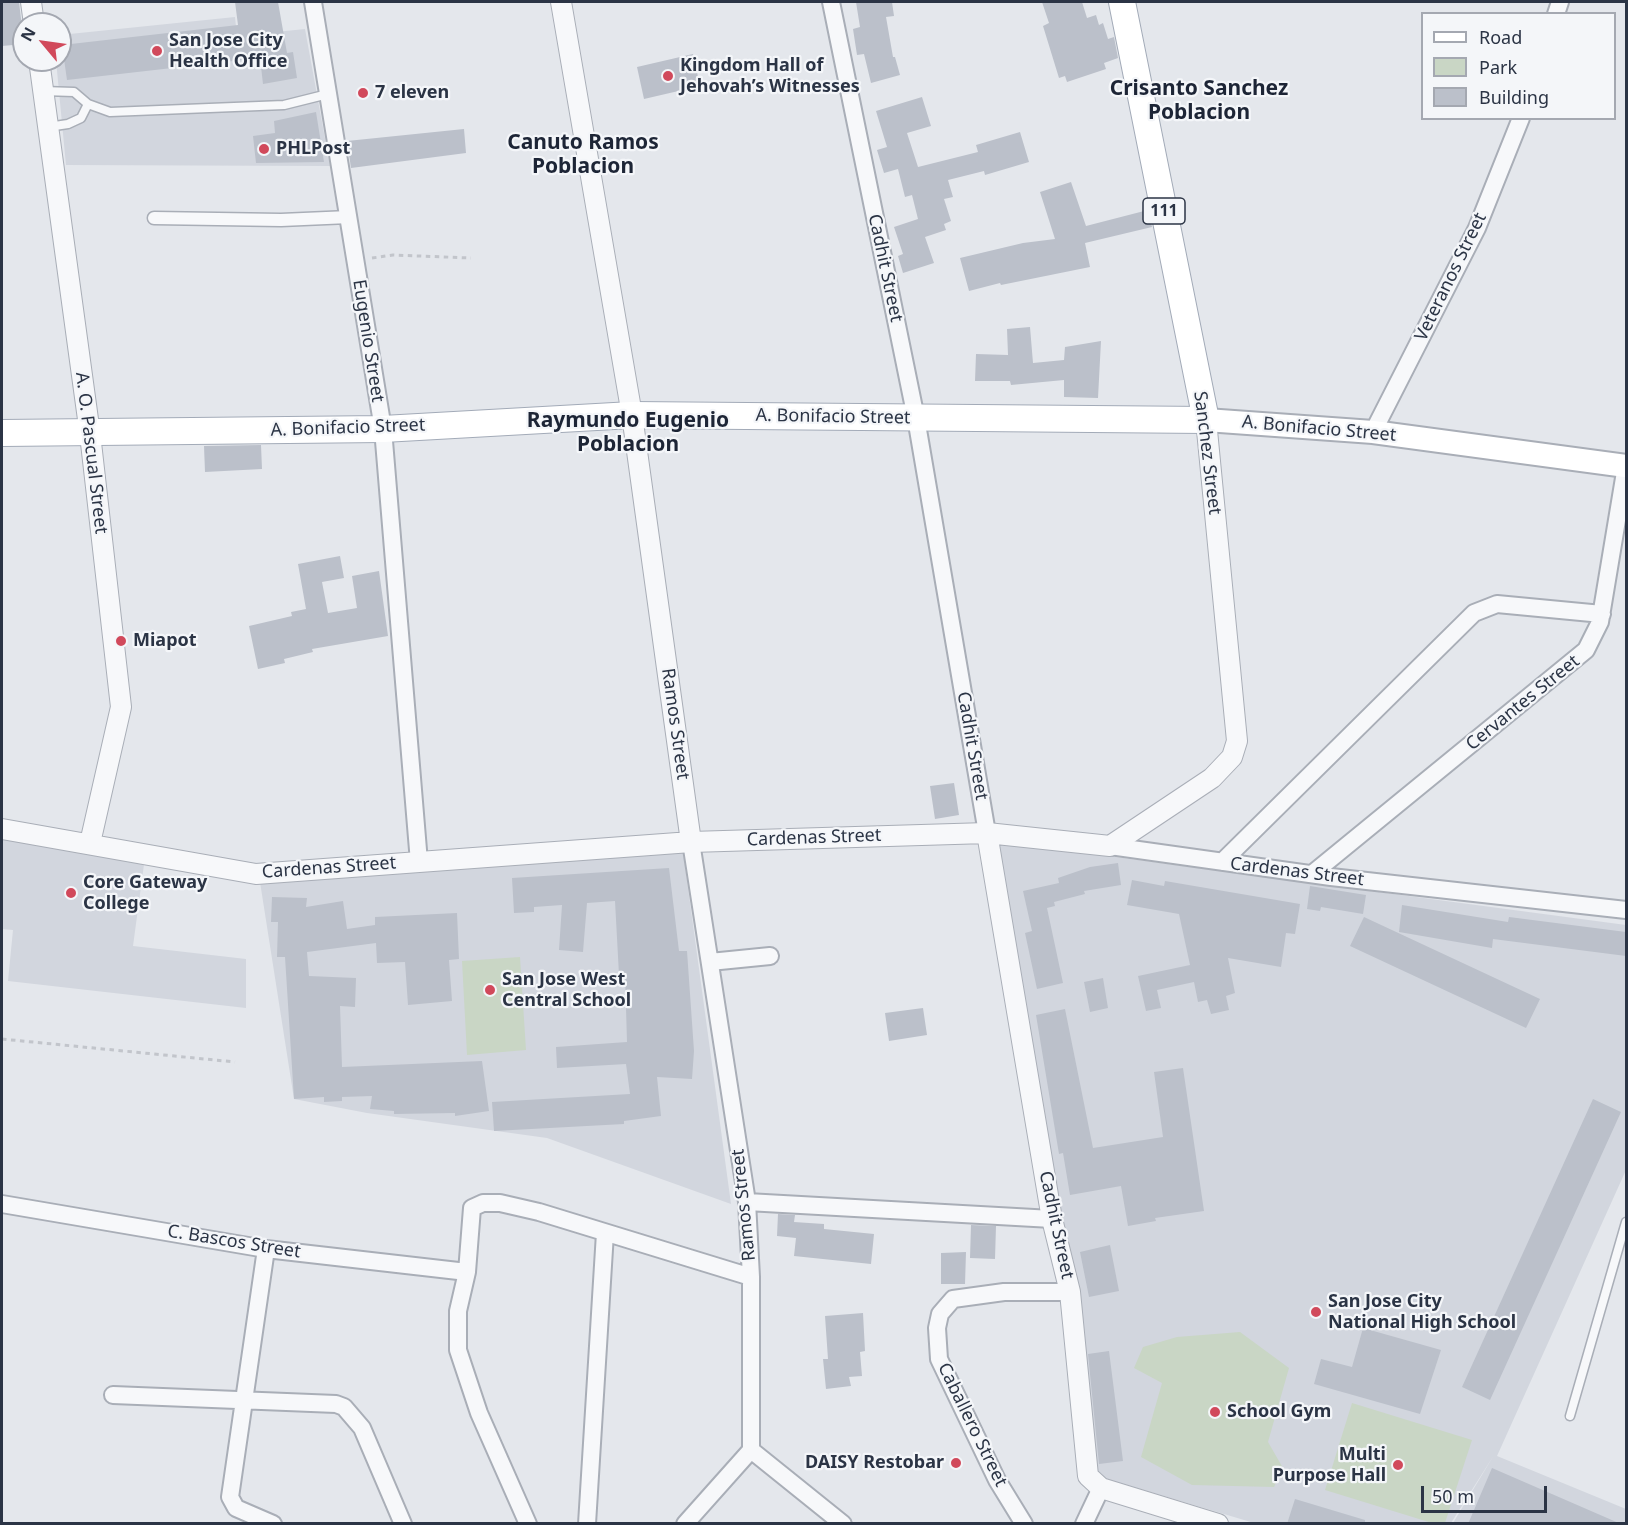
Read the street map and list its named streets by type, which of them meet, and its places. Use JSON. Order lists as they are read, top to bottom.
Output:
{
  "streets": {
    "main road": ["111", "A. Bonifacio Street", "Sanchez Street"],
    "street": [
      "Cadhit Street",
      "Veteranos Street",
      "Eugenio Street",
      "A. O. Pascual Street",
      "Cervantes Street",
      "Ramos Street",
      "Cardenas Street",
      "C. Bascos Street",
      "Caballero Street"
    ]
  },
  "crossings": [
    ["Cadhit Street", "A. Bonifacio Street"],
    ["Cadhit Street", "Cardenas Street"],
    ["Cadhit Street", "Caballero Street"],
    ["Veteranos Street", "A. Bonifacio Street"],
    ["Eugenio Street", "A. Bonifacio Street"],
    ["Eugenio Street", "Cardenas Street"],
    ["A. Bonifacio Street", "A. O. Pascual Street"],
    ["A. Bonifacio Street", "Sanchez Street"],
    ["A. Bonifacio Street", "Cervantes Street"],
    ["A. Bonifacio Street", "Ramos Street"],
    ["A. O. Pascual Street", "Cardenas Street"],
    ["Sanchez Street", "Cardenas Street"],
    ["Cervantes Street", "Cardenas Street"],
    ["Ramos Street", "Cardenas Street"]
  ],
  "districts": ["Crisanto Sanchez Poblacion", "Canuto Ramos Poblacion", "Raymundo Eugenio Poblacion"],
  "places": [
    "San Jose City Health Office",
    "Kingdom Hall of Jehovah’s Witnesses",
    "7 eleven",
    "PHLPost",
    "Miapot",
    "Core Gateway College",
    "San Jose West Central School",
    "San Jose City National High School",
    "School Gym",
    "DAISY Restobar",
    "Multi Purpose Hall"
  ],
  "legend": ["Road", "Park", "Building"],
  "scale_bar": "50 m",
  "north": "top left"
}
